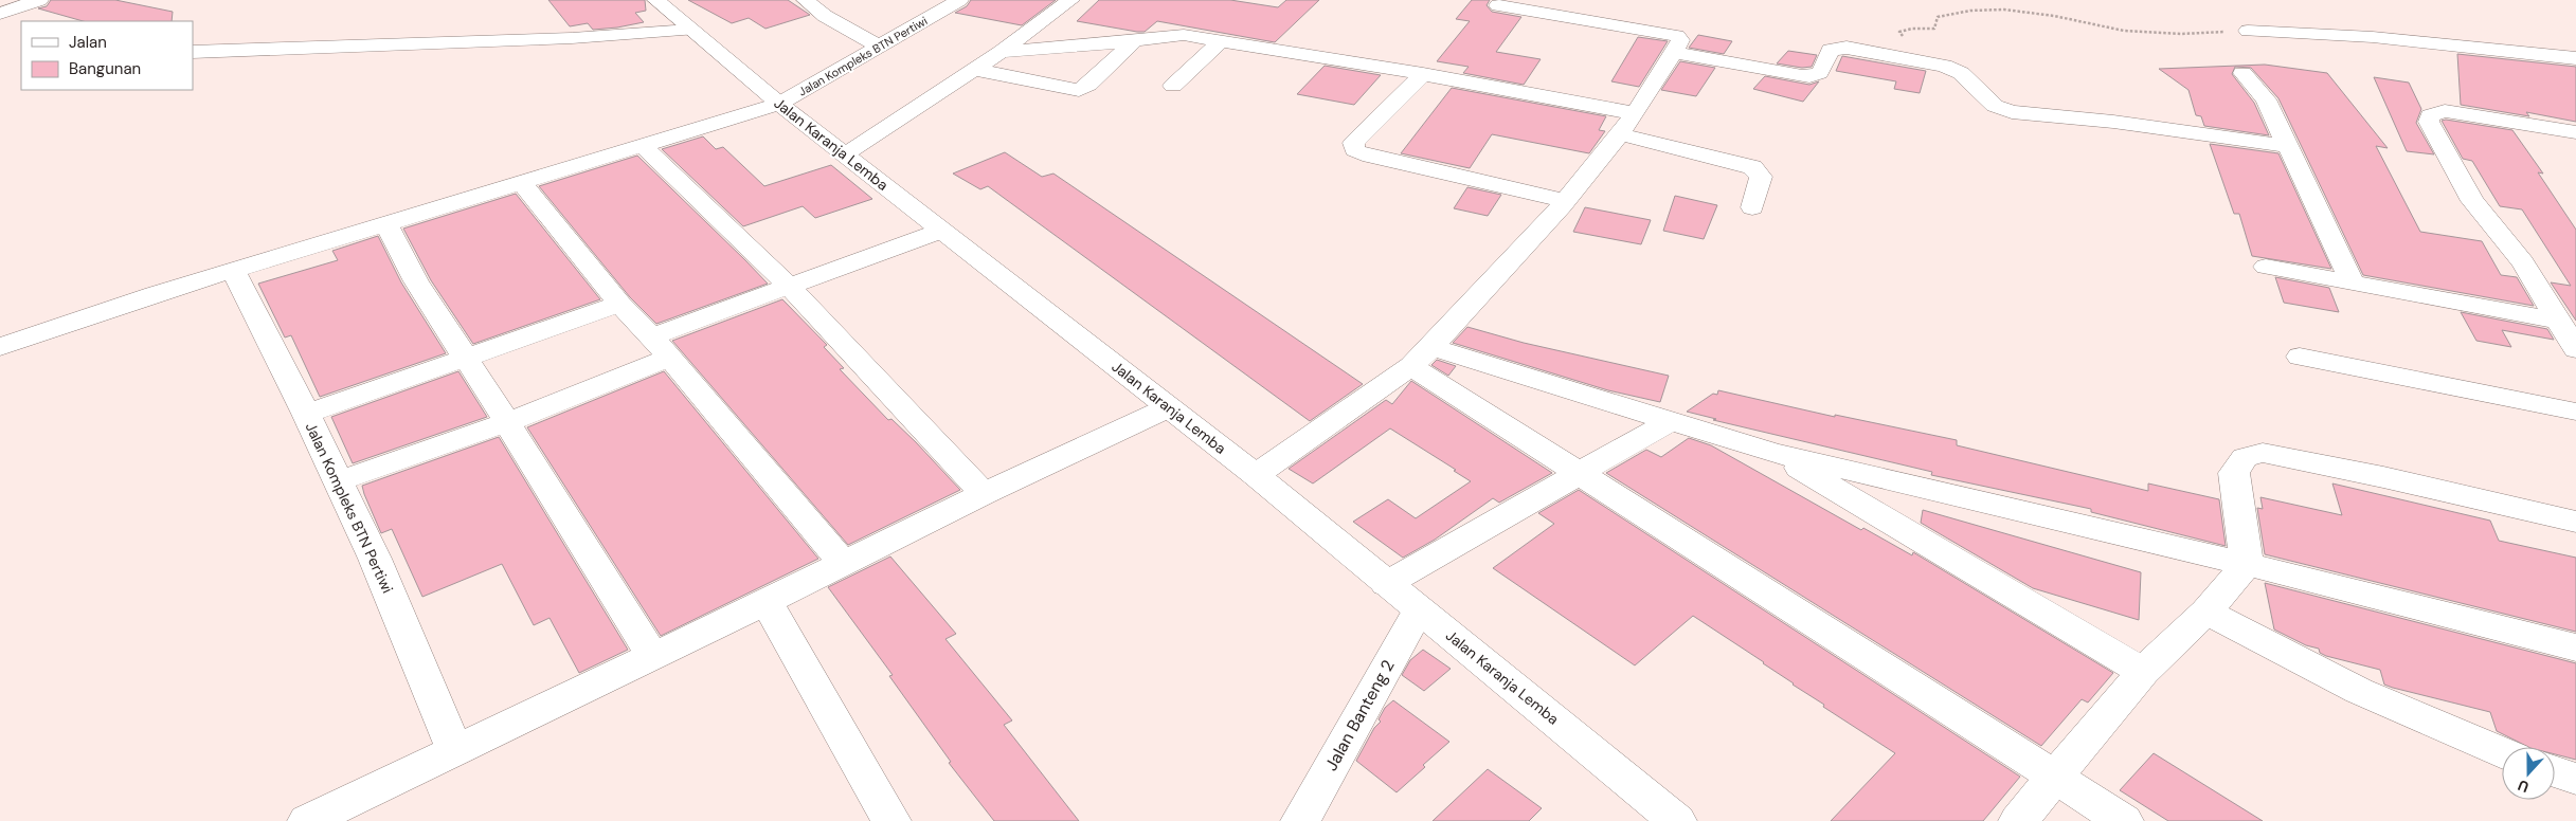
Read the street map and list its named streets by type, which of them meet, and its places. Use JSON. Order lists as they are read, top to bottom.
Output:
{
  "streets": {
    "street": ["Jalan Kompleks BTN Pertiwi", "Jalan Karanja Lemba", "Jalan Banteng 2"]
  },
  "crossings": [
    ["Jalan Kompleks BTN Pertiwi", "Jalan Karanja Lemba"],
    ["Jalan Karanja Lemba", "Jalan Banteng 2"]
  ],
  "legend": ["Jalan", "Bangunan"],
  "north": "bottom"
}
